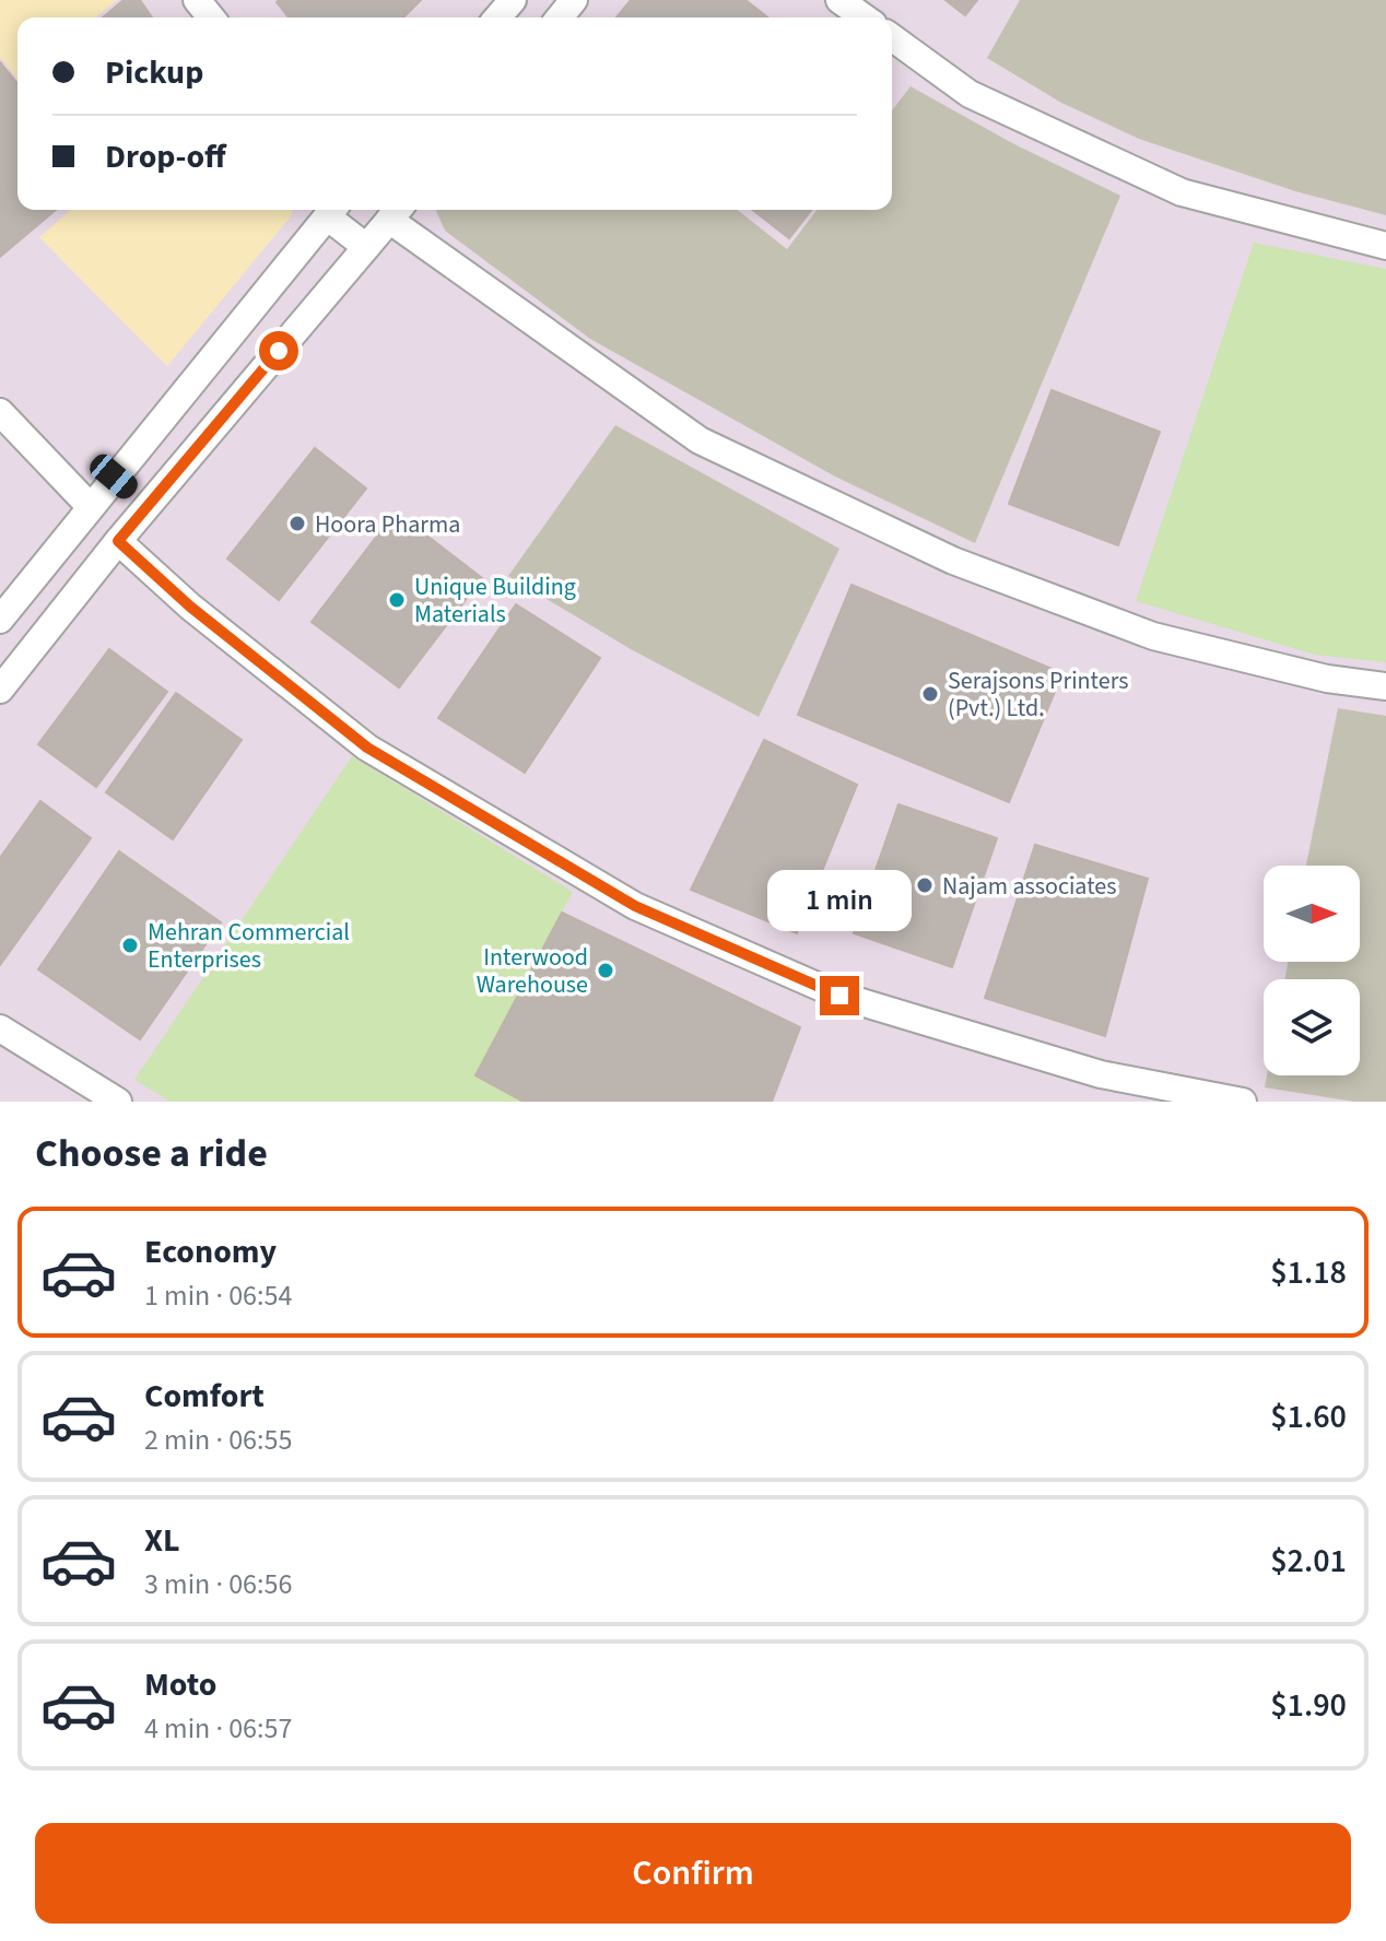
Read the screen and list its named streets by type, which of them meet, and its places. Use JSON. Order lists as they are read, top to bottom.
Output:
{
  "places": [
    "Hoora Pharma",
    "Unique Building Materials",
    "Serajsons Printers (Pvt.) Ltd.",
    "Najam associates",
    "Mehran Commercial Enterprises",
    "Interwood Warehouse"
  ],
  "north": "right",
  "page": {
    "banner": ["Pickup", "Drop-off"],
    "bubble": "1 min",
    "heading": "Choose a ride",
    "list": [
      {
        "name": "Economy",
        "note": "1 min · 06:54",
        "value": "$1.18"
      },
      {
        "name": "Comfort",
        "note": "2 min · 06:55",
        "value": "$1.60"
      },
      {
        "name": "XL",
        "note": "3 min · 06:56",
        "value": "$2.01"
      },
      {
        "name": "Moto",
        "note": "4 min · 06:57",
        "value": "$1.90"
      }
    ],
    "buttons": "Confirm"
  }
}
